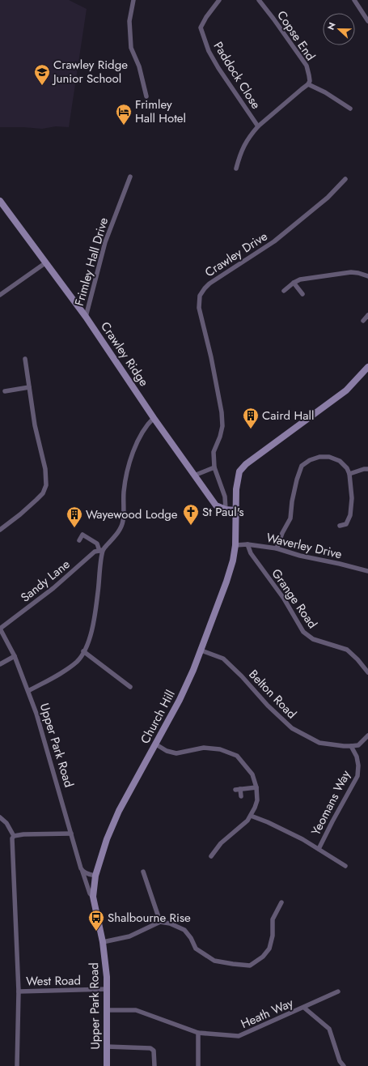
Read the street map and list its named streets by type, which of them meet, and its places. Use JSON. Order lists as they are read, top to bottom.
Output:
{
  "streets": {
    "street": [
      "Copse End",
      "Paddock Close",
      "Crawley Drive",
      "Frimley Hall Drive",
      "Crawley Ridge",
      "Waverley Drive",
      "Sandy Lane",
      "Grange Road",
      "Belton Road",
      "Church Hill",
      "Upper Park Road",
      "Yeomans Way",
      "West Road",
      "Heath Way"
    ]
  },
  "crossings": [
    ["Crawley Drive", "Crawley Ridge"],
    ["Frimley Hall Drive", "Crawley Ridge"],
    ["Crawley Ridge", "Sandy Lane"],
    ["Crawley Ridge", "Church Hill"],
    ["Waverley Drive", "Grange Road"],
    ["Waverley Drive", "Church Hill"],
    ["Sandy Lane", "Upper Park Road"],
    ["Belton Road", "Church Hill"],
    ["Belton Road", "Yeomans Way"],
    ["Church Hill", "Upper Park Road"],
    ["Upper Park Road", "West Road"],
    ["Upper Park Road", "Heath Way"]
  ],
  "places": {
    "school or university": ["Crawley Ridge Junior School"],
    "hotel": ["Frimley Hall Hotel"],
    "building": ["Caird Hall", "Wayewood Lodge"],
    "church": ["St Paul's"],
    "bus stop": ["Shalbourne Rise"]
  },
  "north": "left"
}
